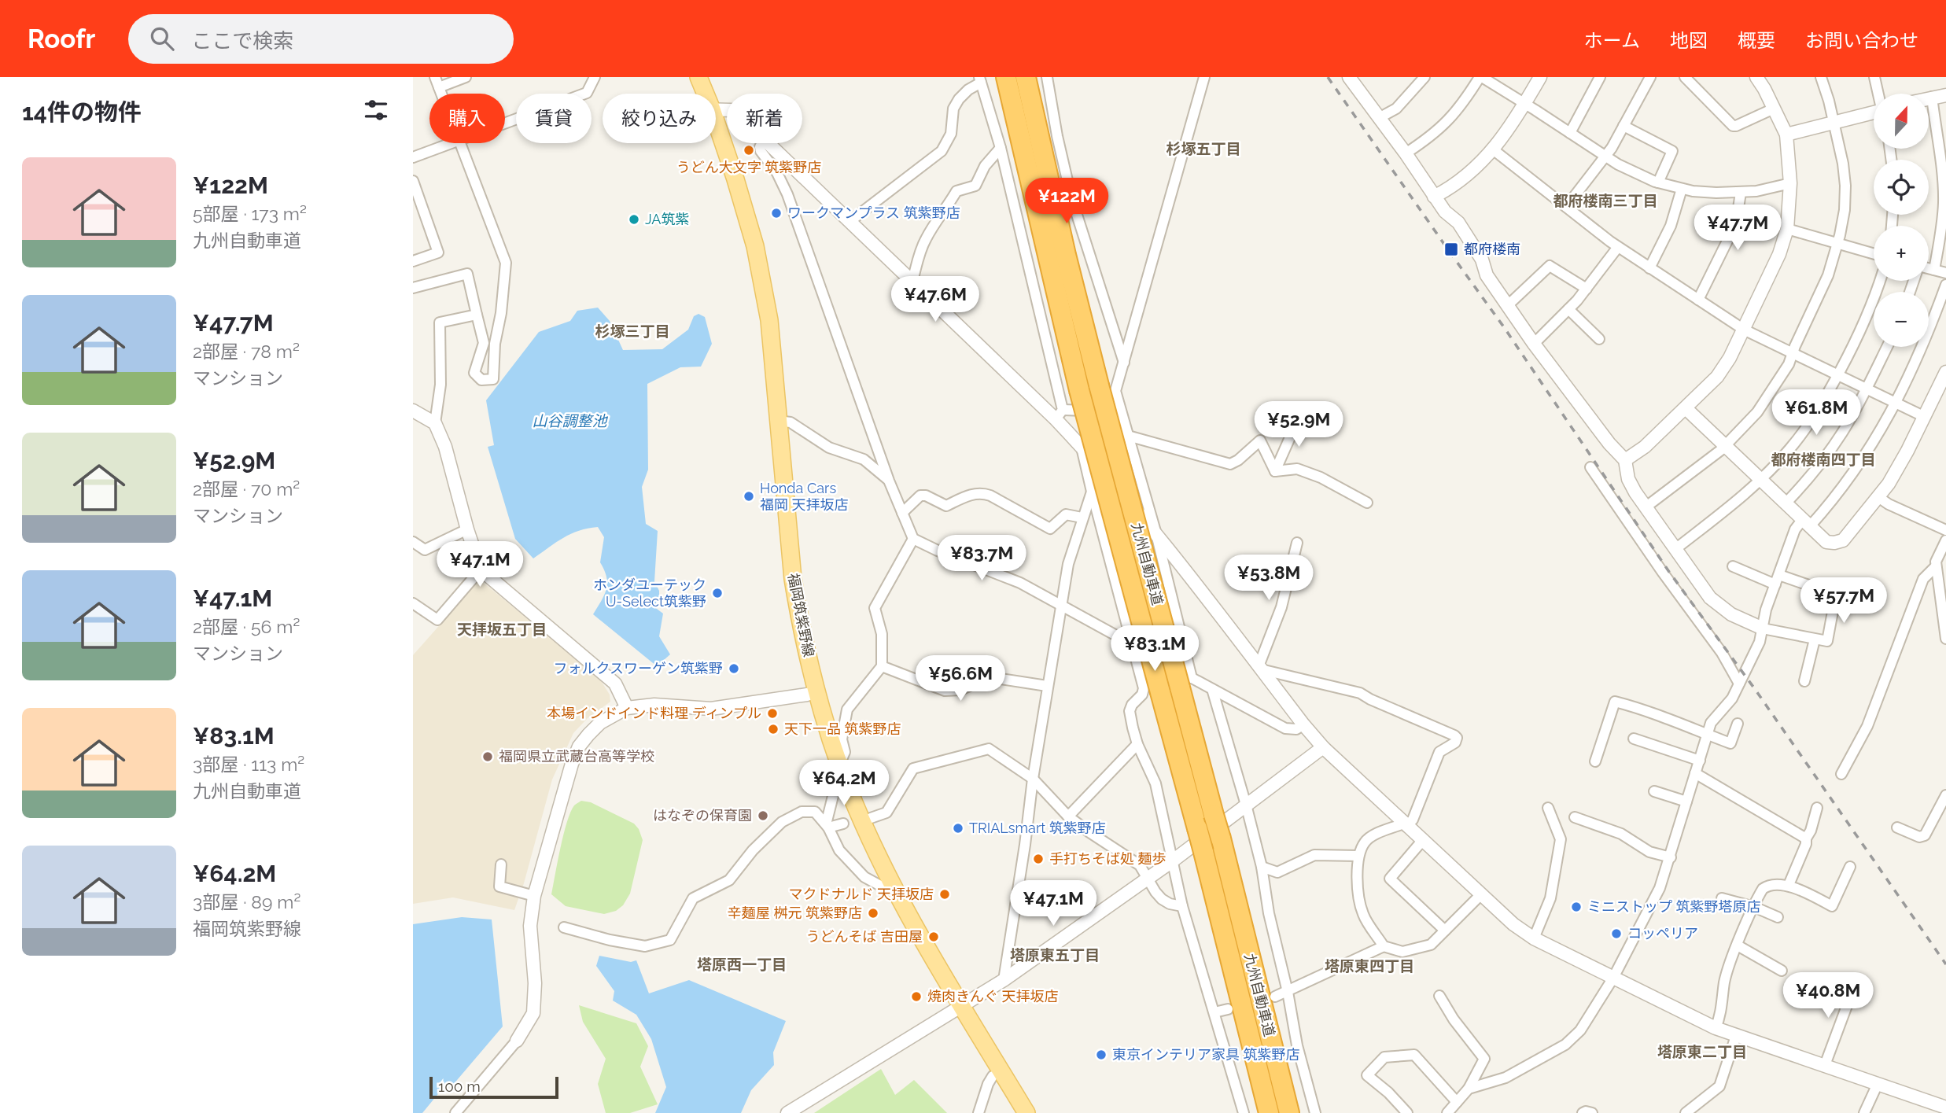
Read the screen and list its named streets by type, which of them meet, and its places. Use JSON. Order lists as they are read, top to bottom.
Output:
{
  "streets": {
    "highway": ["九州自動車道"],
    "main road": ["福岡筑紫野線"]
  },
  "districts": [
    "杉塚五丁目",
    "都府楼南三丁目",
    "杉塚三丁目",
    "都府楼南四丁目",
    "天拝坂五丁目",
    "塔原東五丁目",
    "塔原西一丁目",
    "塔原東四丁目",
    "塔原東二丁目"
  ],
  "water": ["山谷調整池"],
  "places": {
    "other": [
      "うどん大文字 筑紫野店",
      "ワークマンプラス 筑紫野店",
      "JA筑紫",
      "Honda Cars 福岡 天拝坂店",
      "ホンダユーテック U-Select筑紫野",
      "フォルクスワーゲン筑紫野",
      "本場インドインド料理 ディンプル",
      "天下一品 筑紫野店",
      "福岡県立武蔵台高等学校",
      "はなぞの保育園",
      "TRIALsmart 筑紫野店",
      "手打ちそば処 麺歩",
      "マクドナルド 天拝坂店",
      "ミニストップ 筑紫野塔原店",
      "辛麺屋 桝元 筑紫野店",
      "コッペリア",
      "うどんそば 吉田屋",
      "焼肉きんぐ 天拝坂店",
      "東京インテリア家具 筑紫野店"
    ],
    "transit": ["都府楼南"]
  },
  "scale_bar": "100 m",
  "north": "top",
  "page": {
    "header": "Roofr",
    "search": "ここで検索",
    "nav": [
      "ホーム",
      "地図",
      "概要",
      "お問い合わせ"
    ],
    "heading": "14件の物件",
    "map_buttons": ["+", "−"],
    "chip": [
      "購入",
      "賃貸",
      "絞り込み",
      "新着"
    ],
    "list": [
      {
        "name": "¥122M",
        "note": "5部屋 · 173 m² · 九州自動車道"
      },
      {
        "name": "¥47.7M",
        "note": "2部屋 · 78 m² · マンション"
      },
      {
        "name": "¥52.9M",
        "note": "2部屋 · 70 m² · マンション"
      },
      {
        "name": "¥47.1M",
        "note": "2部屋 · 56 m² · マンション"
      },
      {
        "name": "¥83.1M",
        "note": "3部屋 · 113 m² · 九州自動車道"
      },
      {
        "name": "¥64.2M",
        "note": "3部屋 · 89 m² · 福岡筑紫野線"
      }
    ],
    "price": [
      "¥122M",
      "¥47.7M",
      "¥47.6M",
      "¥61.8M",
      "¥52.9M",
      "¥83.7M",
      "¥47.1M",
      "¥53.8M",
      "¥57.7M",
      "¥83.1M",
      "¥56.6M",
      "¥64.2M",
      "¥47.1M",
      "¥40.8M"
    ],
    "scale": "100 m"
  }
}
